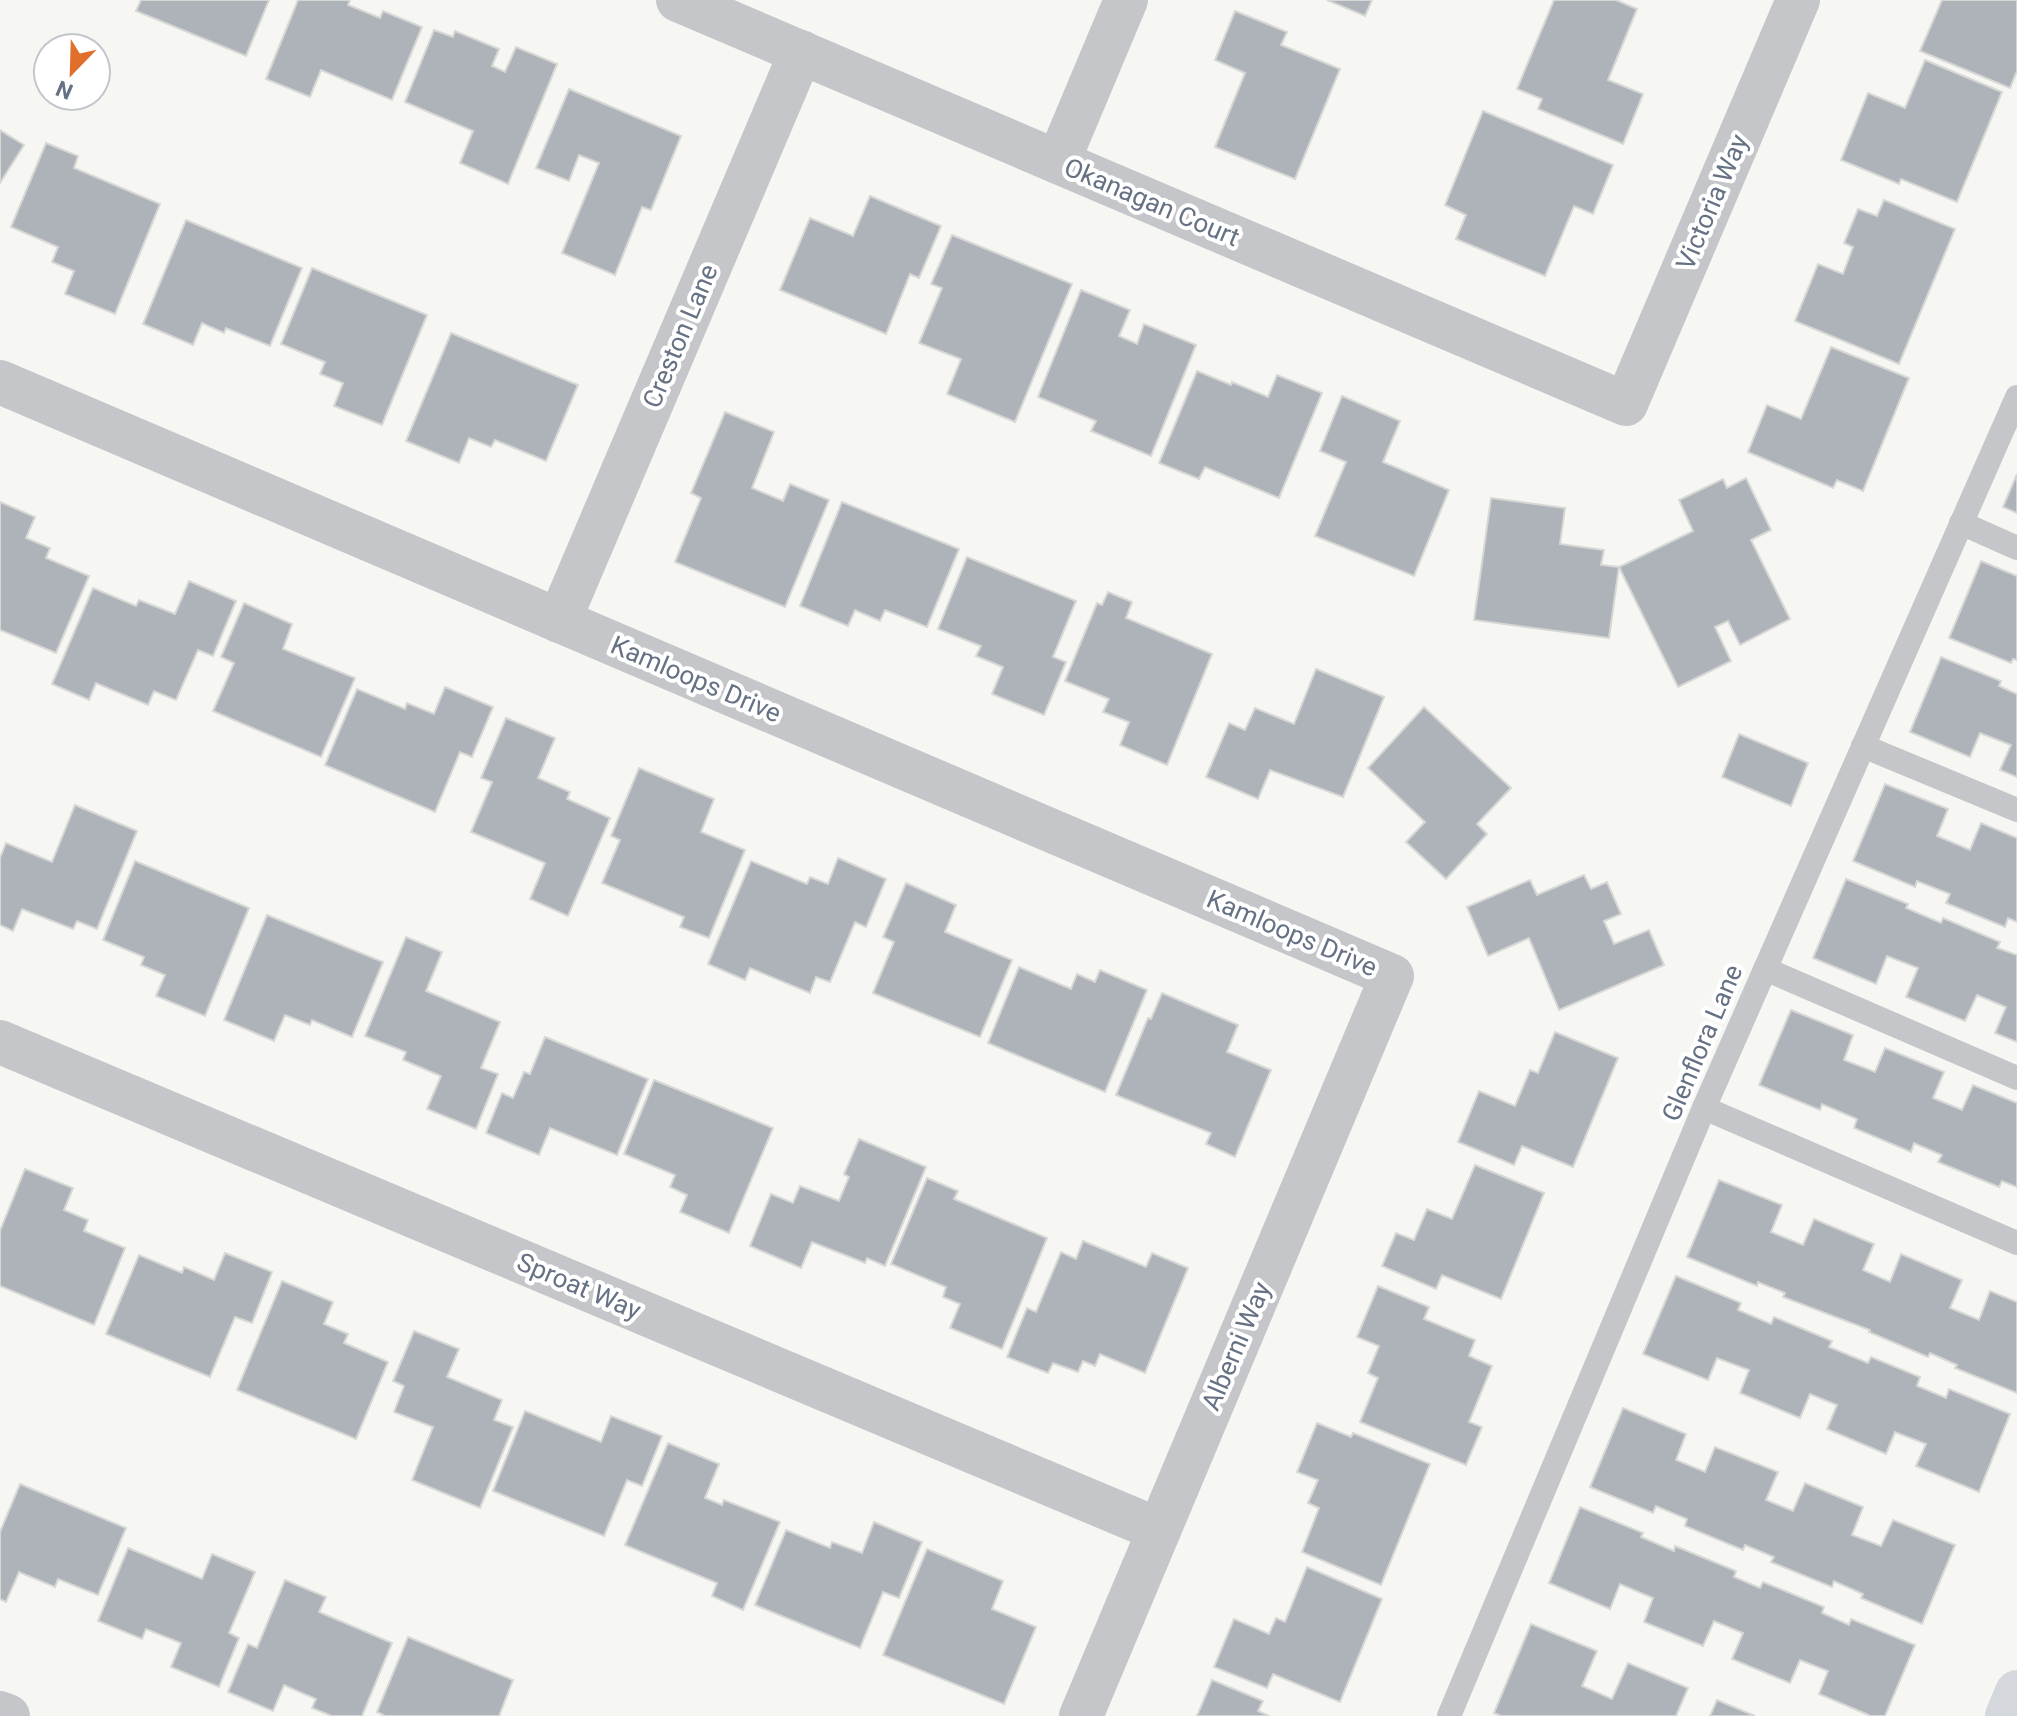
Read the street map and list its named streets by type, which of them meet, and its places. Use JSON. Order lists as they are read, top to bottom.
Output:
{
  "streets": {
    "street": [
      "Okanagan Court",
      "Victoria Way",
      "Creston Lane",
      "Kamloops Drive",
      "Sproat Way",
      "Alberni Way"
    ],
    "lane": ["Glenflora Lane"]
  },
  "crossings": [
    ["Okanagan Court", "Victoria Way"],
    ["Okanagan Court", "Creston Lane"],
    ["Creston Lane", "Kamloops Drive"],
    ["Kamloops Drive", "Alberni Way"],
    ["Sproat Way", "Alberni Way"]
  ],
  "north": "bottom left"
}
